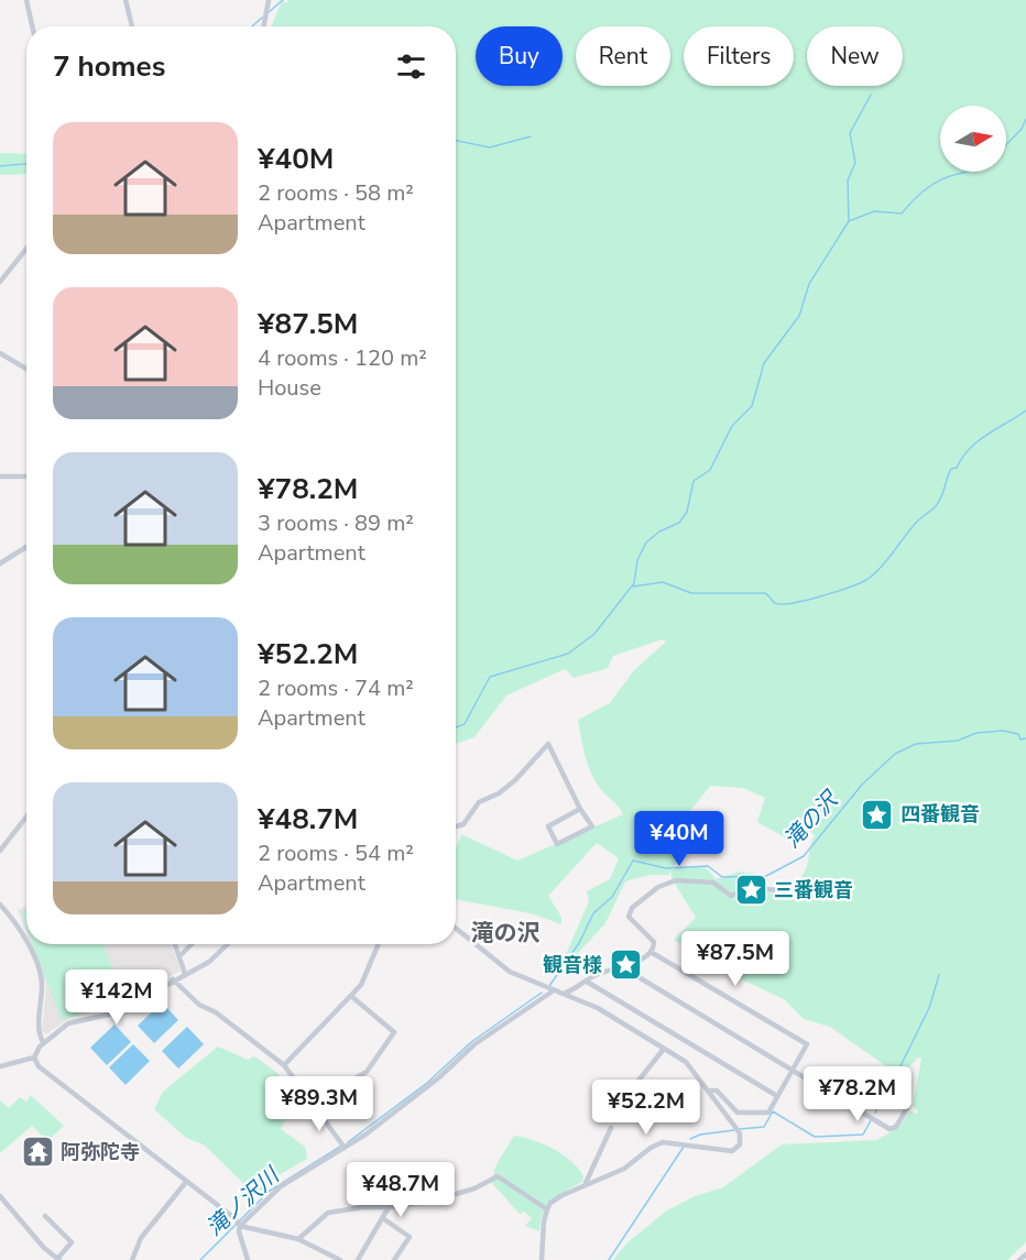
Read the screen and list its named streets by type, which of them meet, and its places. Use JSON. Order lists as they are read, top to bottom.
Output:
{
  "districts": ["滝の沢"],
  "water": ["滝の沢", "滝ノ沢川"],
  "places": {
    "place": ["四番観音", "三番観音", "観音様"],
    "temple": ["阿弥陀寺"]
  },
  "north": "right",
  "page": {
    "chip": [
      "Buy",
      "Rent",
      "Filters",
      "New"
    ],
    "heading": "7 homes",
    "list": [
      {
        "name": "¥40M",
        "note": "2 rooms · 58 m² · Apartment"
      },
      {
        "name": "¥87.5M",
        "note": "4 rooms · 120 m² · House"
      },
      {
        "name": "¥78.2M",
        "note": "3 rooms · 89 m² · Apartment"
      },
      {
        "name": "¥52.2M",
        "note": "2 rooms · 74 m² · Apartment"
      },
      {
        "name": "¥48.7M",
        "note": "2 rooms · 54 m² · Apartment"
      }
    ],
    "price": [
      "¥40M",
      "¥87.5M",
      "¥142M",
      "¥78.2M",
      "¥89.3M",
      "¥52.2M",
      "¥48.7M"
    ]
  }
}
